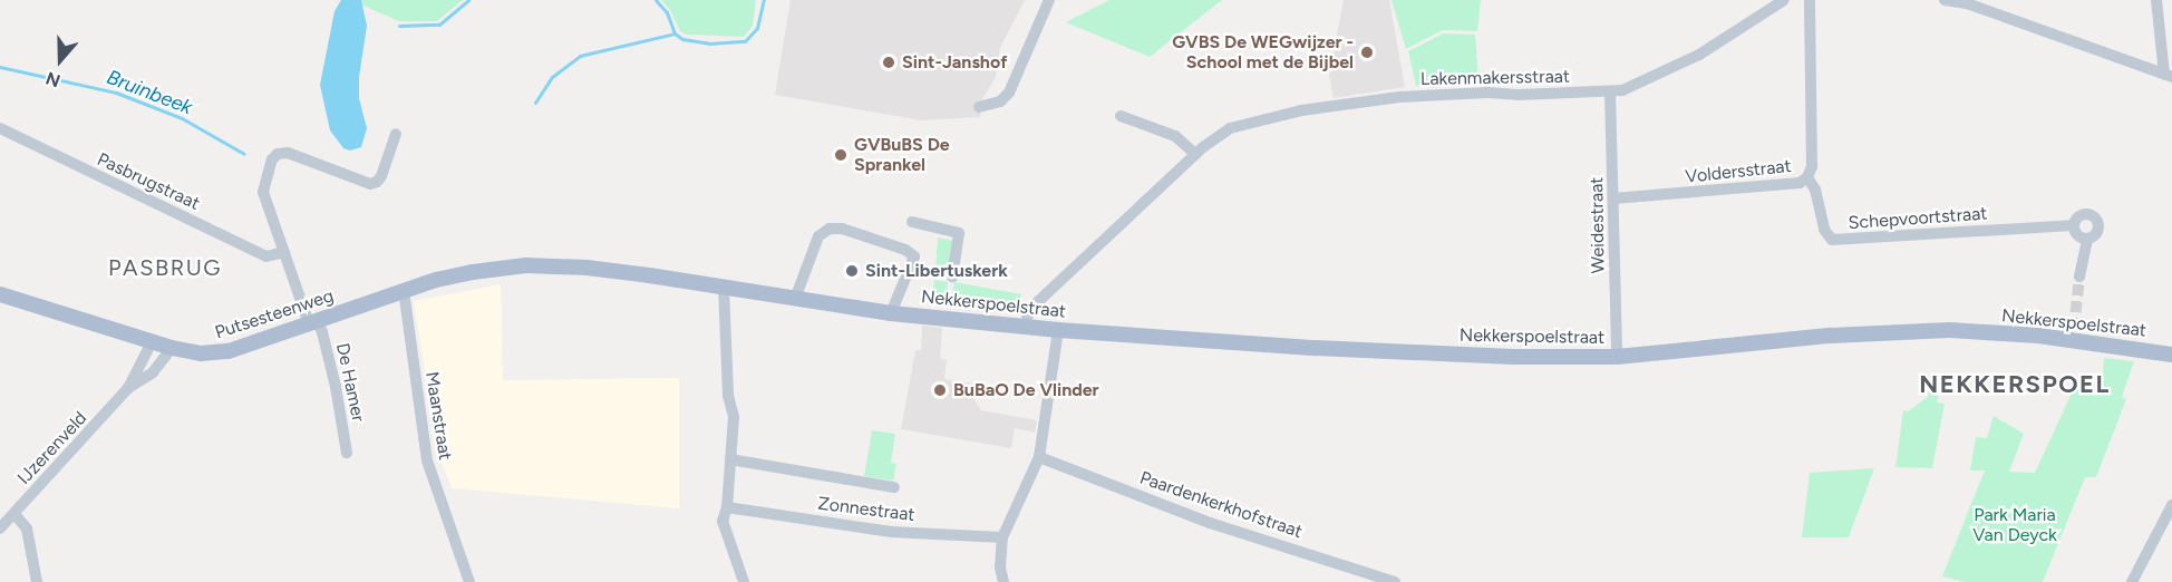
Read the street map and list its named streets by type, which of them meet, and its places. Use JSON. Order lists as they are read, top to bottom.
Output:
{
  "streets": {
    "main road": ["Nekkerspoelstraat", "Putsesteenweg"],
    "street": [
      "Lakenmakersstraat",
      "Voldersstraat",
      "Pasbrugstraat",
      "Schepvoortstraat",
      "Weidestraat",
      "De Hamer",
      "Maanstraat",
      "IJzerenveld",
      "Paardenkerkhofstraat",
      "Zonnestraat"
    ]
  },
  "crossings": [
    ["Lakenmakersstraat", "Weidestraat"],
    ["Lakenmakersstraat", "Nekkerspoelstraat"],
    ["Voldersstraat", "Schepvoortstraat"],
    ["Voldersstraat", "Weidestraat"],
    ["Pasbrugstraat", "De Hamer"],
    ["Weidestraat", "Nekkerspoelstraat"],
    ["Nekkerspoelstraat", "Putsesteenweg"],
    ["Nekkerspoelstraat", "Maanstraat"],
    ["Putsesteenweg", "De Hamer"],
    ["Putsesteenweg", "Maanstraat"],
    ["Putsesteenweg", "IJzerenveld"]
  ],
  "districts": ["PASBRUG", "NEKKERSPOEL"],
  "water": ["Bruinbeek"],
  "parks": ["Park Maria Van Deyck"],
  "places": [
    "GVBS De WEGwijzer - School met de Bijbel",
    "Sint-Janshof",
    "GVBuBS De Sprankel",
    "Sint-Libertuskerk",
    "BuBaO De Vlinder"
  ],
  "north": "bottom"
}
